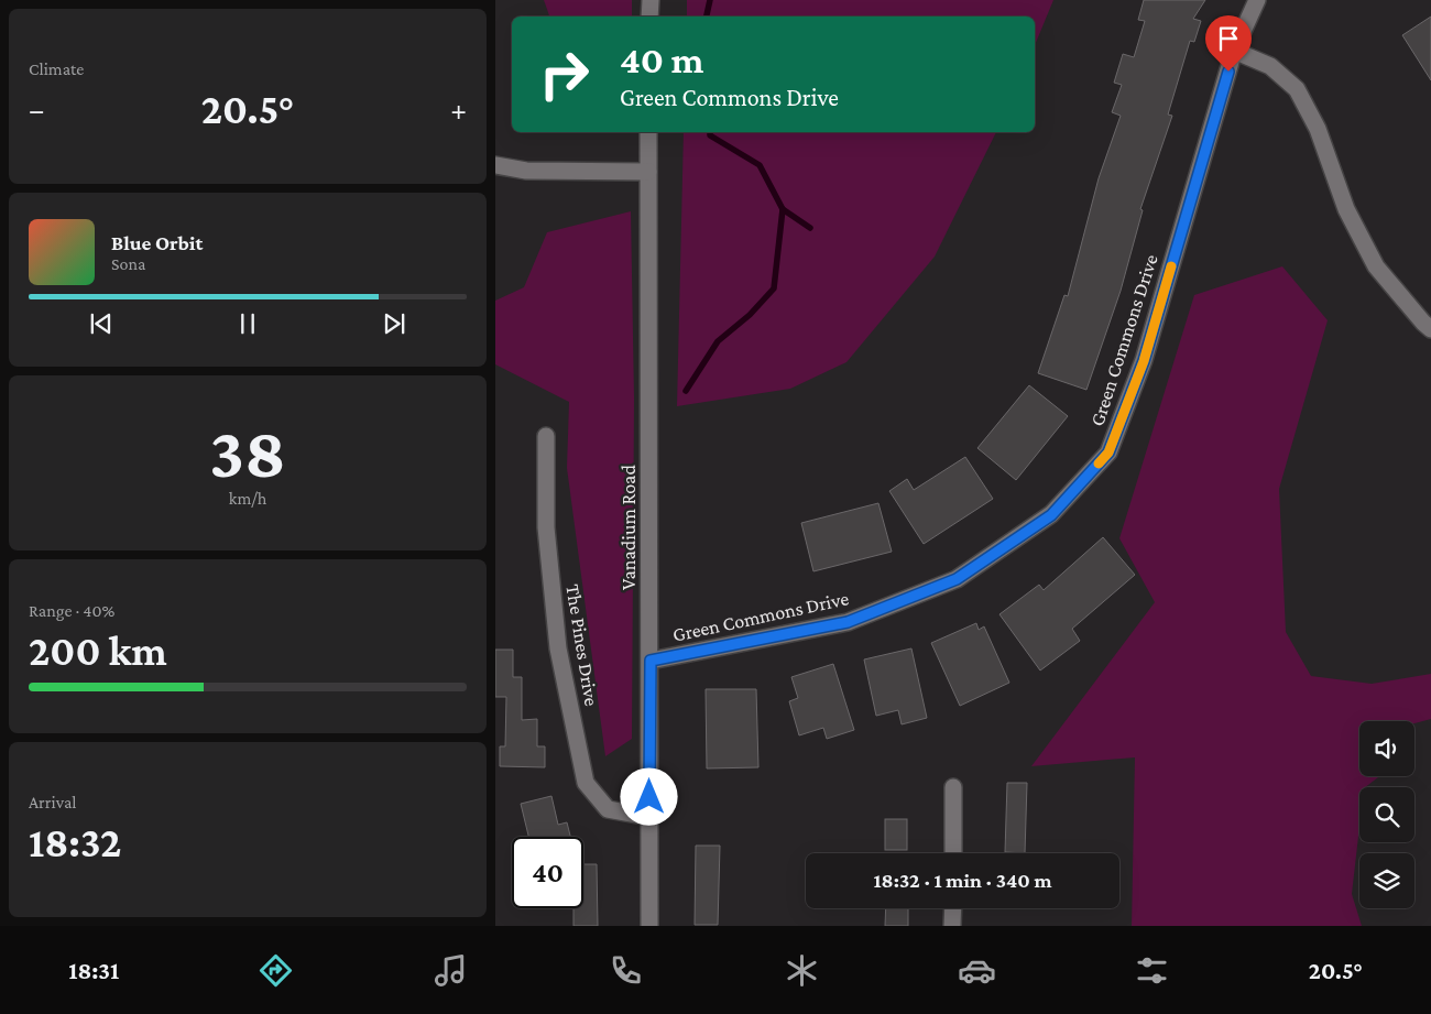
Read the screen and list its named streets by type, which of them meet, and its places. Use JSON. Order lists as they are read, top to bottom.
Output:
{
  "streets": {
    "street": ["Green Commons Drive", "Vanadium Road", "The Pines Drive"]
  },
  "crossings": [
    ["Green Commons Drive", "Vanadium Road"],
    ["Vanadium Road", "The Pines Drive"]
  ],
  "page": {
    "tile": [
      "Climate",
      ["38", "km/h"],
      ["Range · 40%", "200 km"],
      ["Arrival", "18:32"]
    ],
    "turn": ["40 m", "Green Commons Drive"],
    "heat": ["−", "20.5°", "+"],
    "song": ["Blue Orbit", "Sona"],
    "limit": "40",
    "trip": "18:32 · 1 min · 340 m",
    "tabs": ["18:31", "20.5°"]
  }
}
